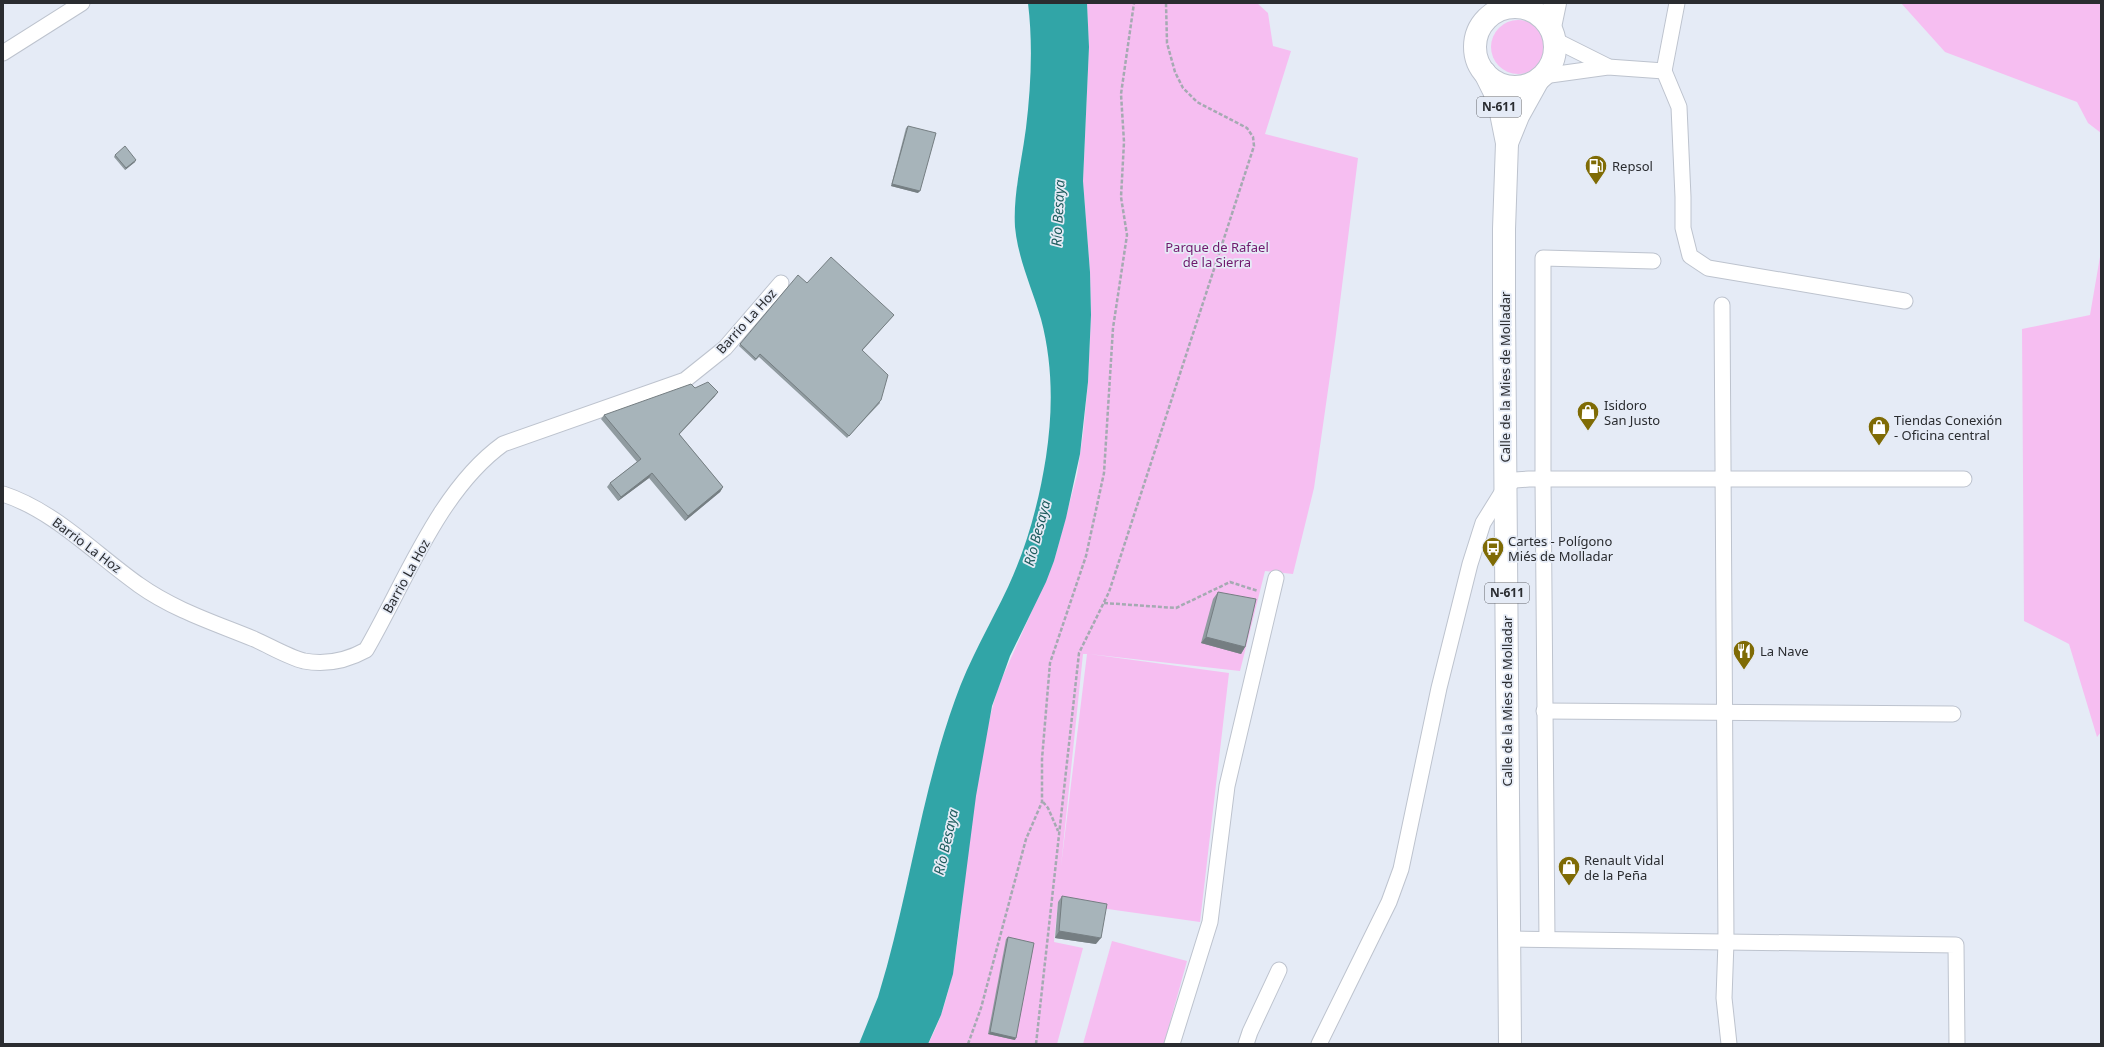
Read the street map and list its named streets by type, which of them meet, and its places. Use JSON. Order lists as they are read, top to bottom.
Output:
{
  "streets": {
    "highway": ["N-611", "Calle de la Mies de Molladar"],
    "street": ["Barrio La Hoz"]
  },
  "crossings": [
    ["N-611", "Calle de la Mies de Molladar"]
  ],
  "water": ["Río Besaya"],
  "parks": ["Parque de Rafael de la Sierra"],
  "places": {
    "fuel station": ["Repsol"],
    "shop": ["Isidoro San Justo", "Tiendas Conexión - Oficina central", "Renault Vidal de la Peña"],
    "bus stop": ["Cartes - Polígono Miés de Molladar"],
    "restaurant": ["La Nave"]
  }
}
